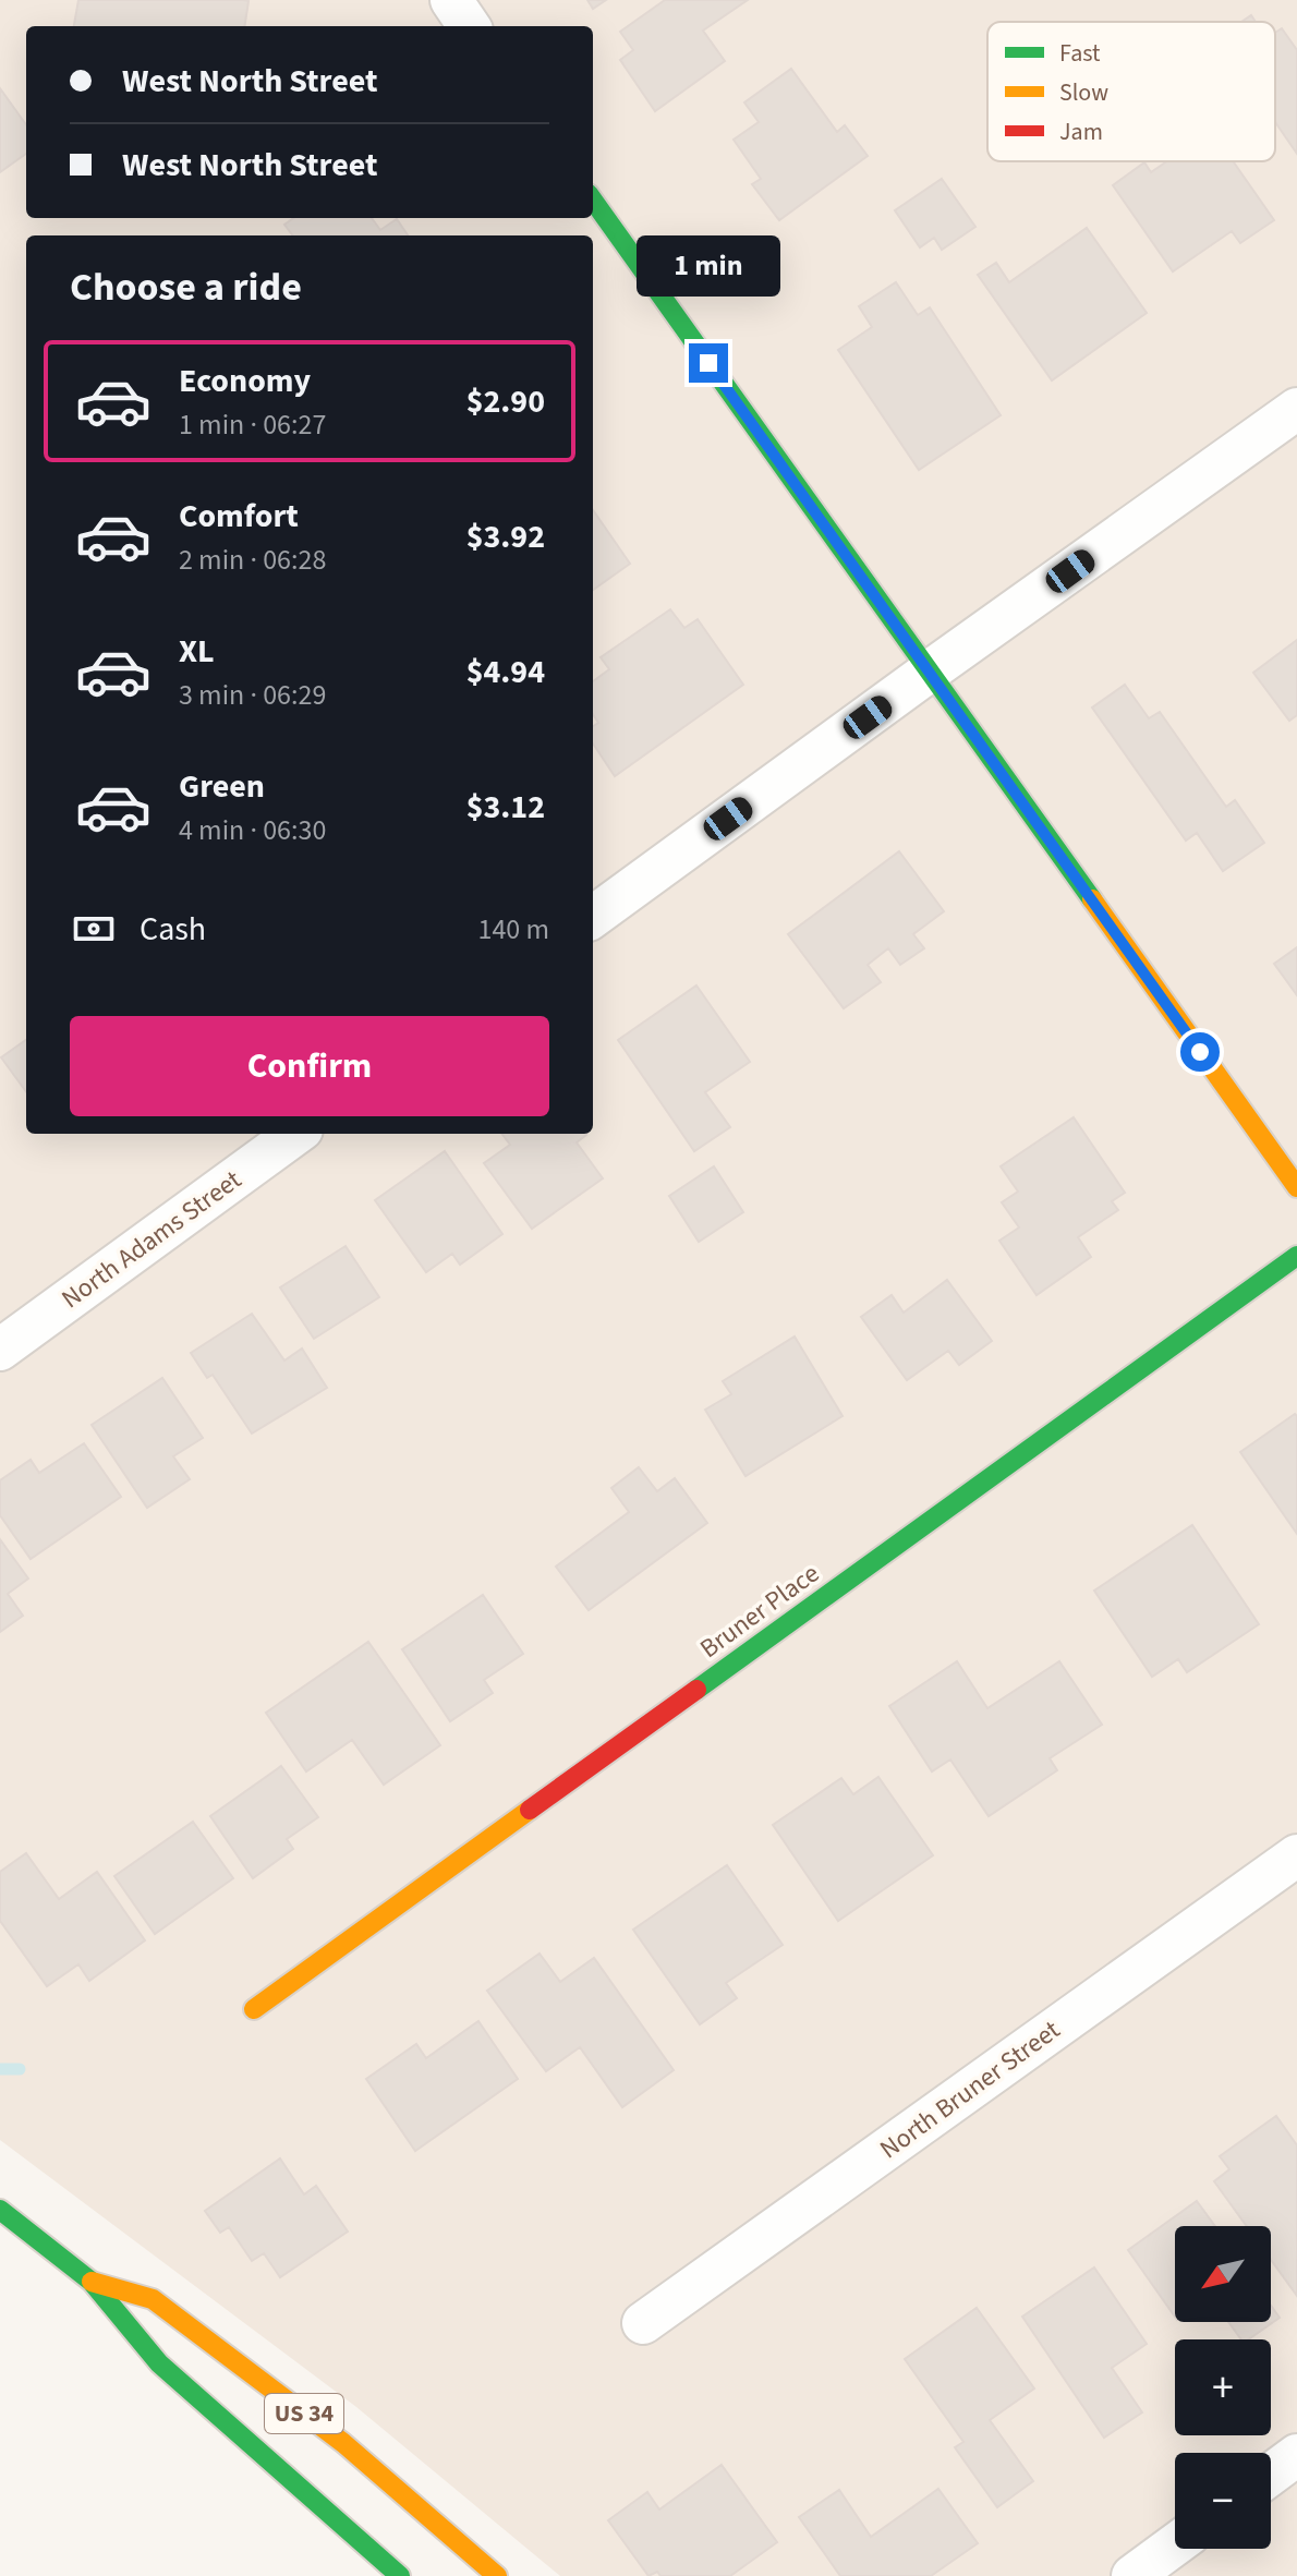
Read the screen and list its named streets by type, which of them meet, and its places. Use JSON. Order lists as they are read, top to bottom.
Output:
{
  "streets": {
    "street": [
      "North Adams Street",
      "Bruner Place",
      "North Bruner Street",
      "US 34"
    ]
  },
  "legend": ["Fast", "Slow", "Jam"],
  "north": "bottom left",
  "page": {
    "banner": ["West North Street", "West North Street"],
    "bubble": "1 min",
    "heading": "Choose a ride",
    "list": [
      {
        "name": "Economy",
        "note": "1 min · 06:27",
        "value": "$2.90"
      },
      {
        "name": "Comfort",
        "note": "2 min · 06:28",
        "value": "$3.92"
      },
      {
        "name": "XL",
        "note": "3 min · 06:29",
        "value": "$4.94"
      },
      {
        "name": "Green",
        "note": "4 min · 06:30",
        "value": "$3.12"
      }
    ],
    "pay": ["Cash", "140 m"],
    "buttons": "Confirm",
    "map_buttons": ["+", "−"]
  }
}
